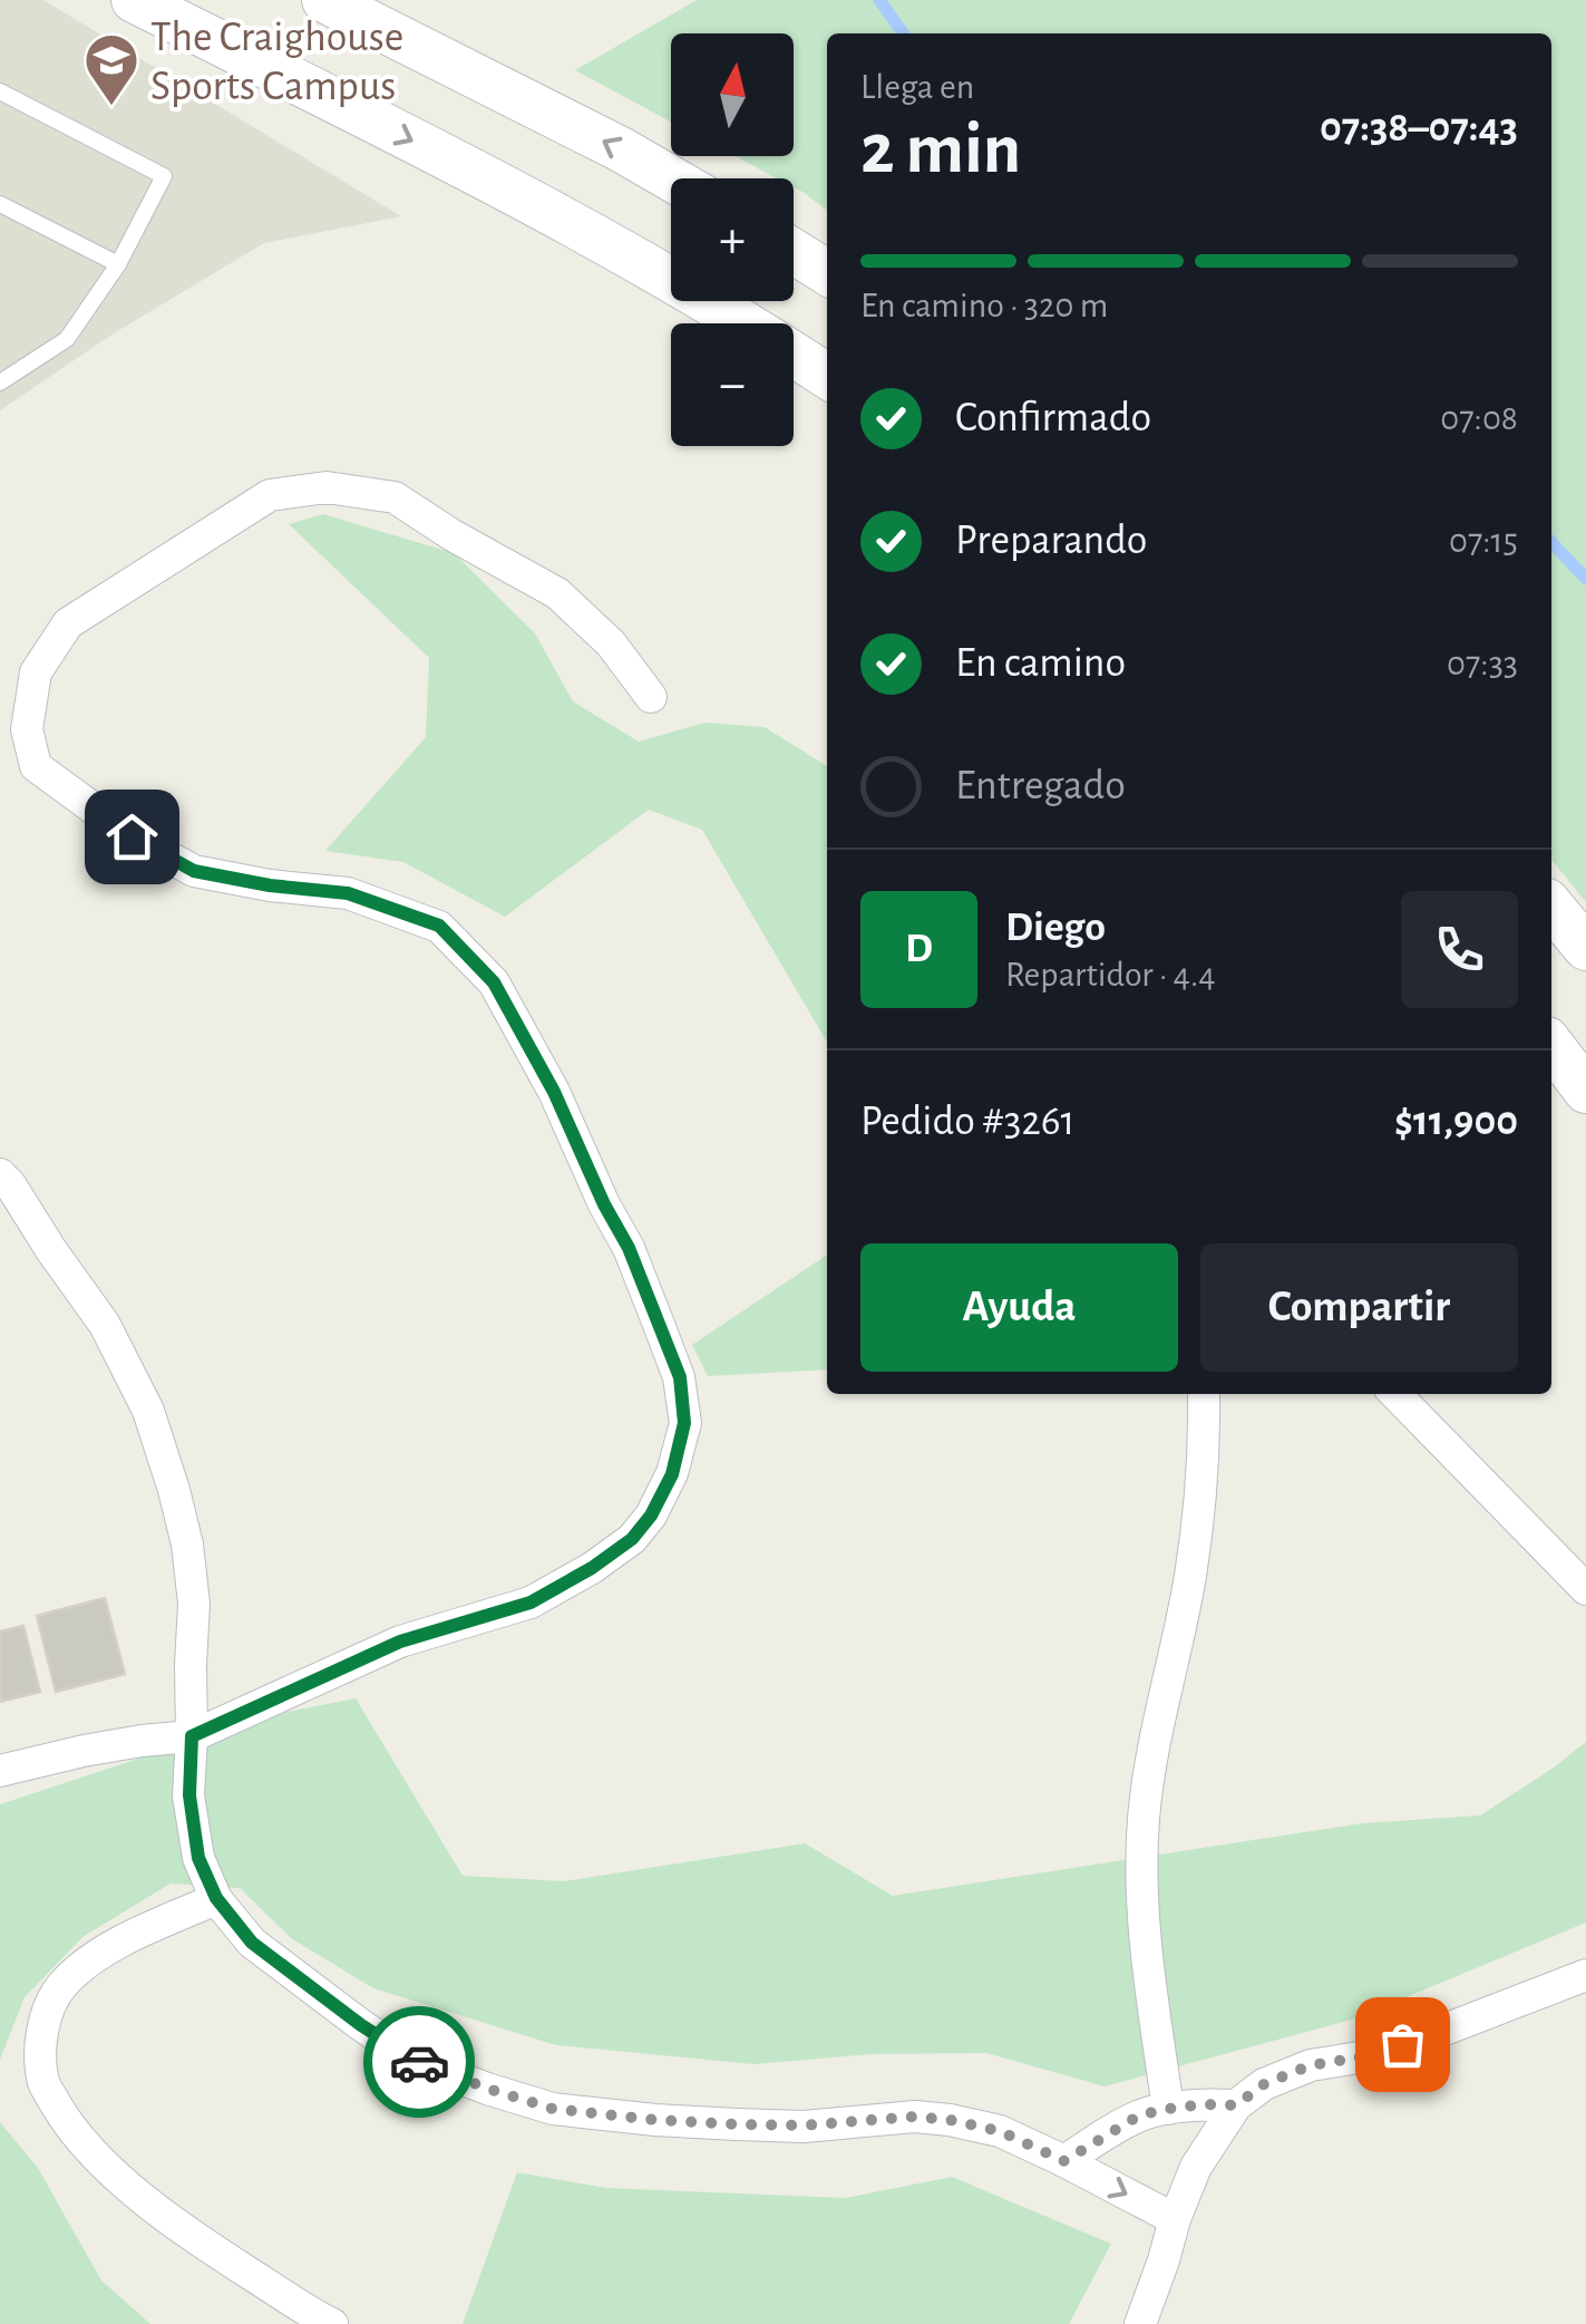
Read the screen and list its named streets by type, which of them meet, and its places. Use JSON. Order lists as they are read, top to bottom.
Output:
{
  "places": {
    "school or university": ["The Craighouse Sports Campus"]
  },
  "north": "top",
  "page": {
    "map_buttons": ["+", "−"],
    "heading": ["2 min", "Llega en", "07:38–07:43"],
    "panel": [
      "Diego",
      "Repartidor · 4.4",
      "Pedido #3261",
      "$11,900"
    ],
    "bar": "En camino · 320 m",
    "list": [
      ["Confirmado", "07:08"],
      ["Preparando", "07:15"],
      ["En camino", "07:33"],
      "Entregado"
    ],
    "round": "D",
    "buttons": ["Ayuda", "Compartir"]
  }
}
